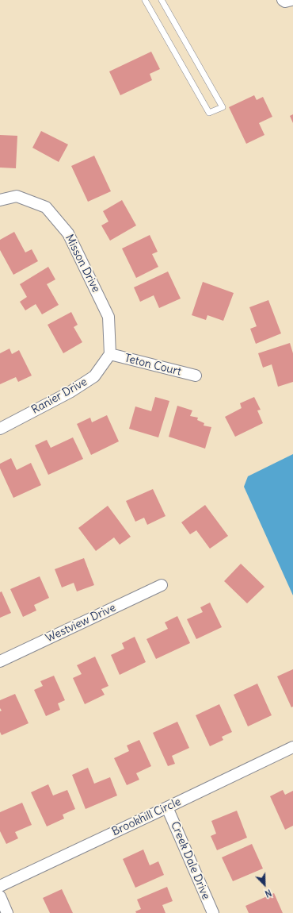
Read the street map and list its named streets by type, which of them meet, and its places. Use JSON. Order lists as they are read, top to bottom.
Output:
{
  "streets": {
    "street": [
      "Misson Drive",
      "Teton Court",
      "Ranier Drive",
      "Westview Drive",
      "Brookhill Circle",
      "Creek Dale Drive"
    ]
  },
  "crossings": [
    ["Misson Drive", "Teton Court"],
    ["Misson Drive", "Ranier Drive"],
    ["Teton Court", "Ranier Drive"],
    ["Brookhill Circle", "Creek Dale Drive"]
  ],
  "north": "bottom right"
}
